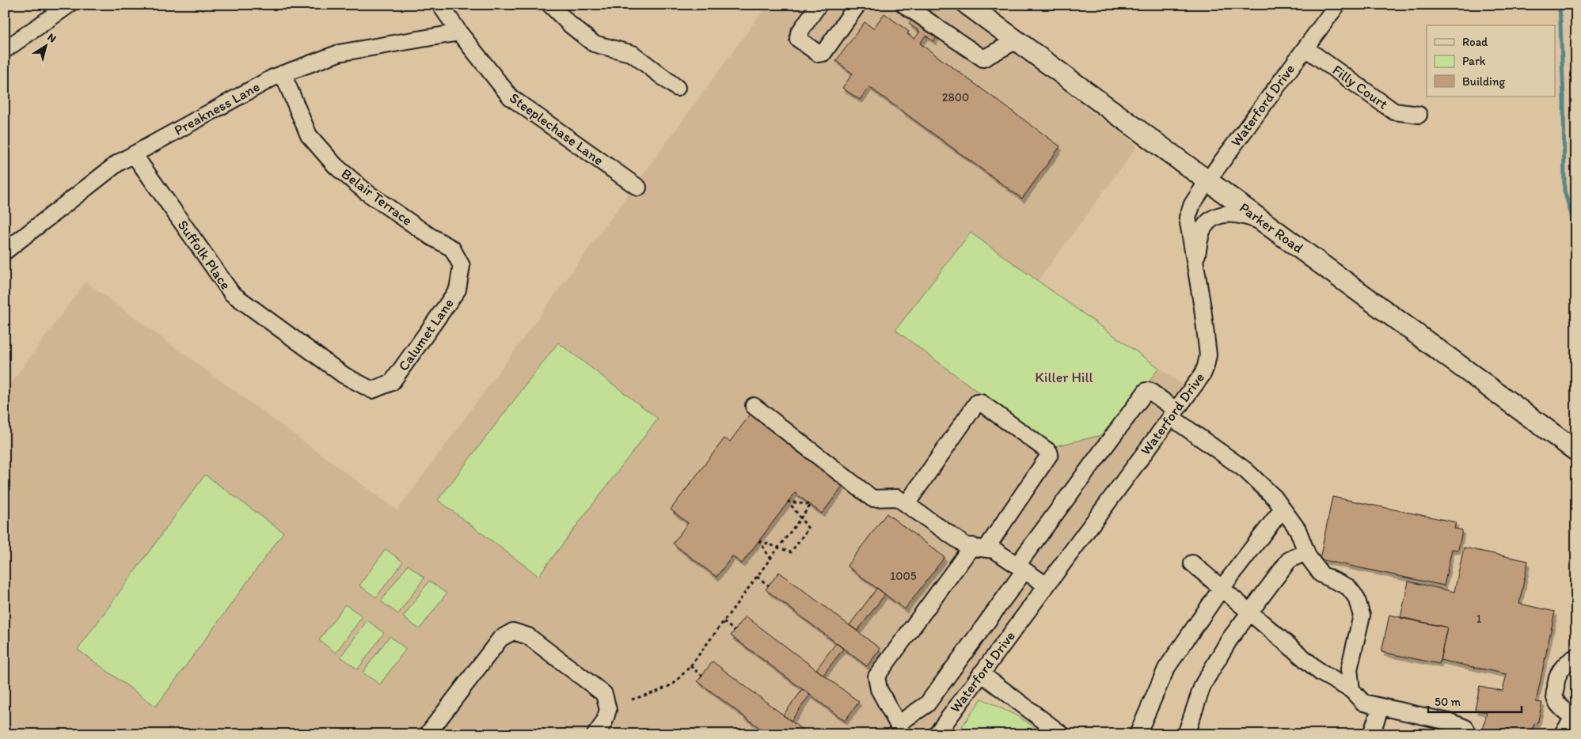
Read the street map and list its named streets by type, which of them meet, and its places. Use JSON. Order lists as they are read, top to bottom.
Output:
{
  "streets": {
    "main road": ["Parker Road"],
    "street": [
      "Filly Court",
      "Waterford Drive",
      "Preakness Lane",
      "Steeplechase Lane",
      "Belair Terrace",
      "Suffolk Place",
      "Calumet Lane"
    ]
  },
  "crossings": [
    ["Filly Court", "Waterford Drive"],
    ["Waterford Drive", "Parker Road"],
    ["Preakness Lane", "Steeplechase Lane"],
    ["Preakness Lane", "Belair Terrace"],
    ["Preakness Lane", "Suffolk Place"],
    ["Belair Terrace", "Calumet Lane"],
    ["Suffolk Place", "Calumet Lane"]
  ],
  "parks": ["Killer Hill"],
  "house_numbers": ["2800", "1005", "1"],
  "legend": ["Road", "Park", "Building"],
  "scale_bar": "50 m",
  "north": "top right"
}
